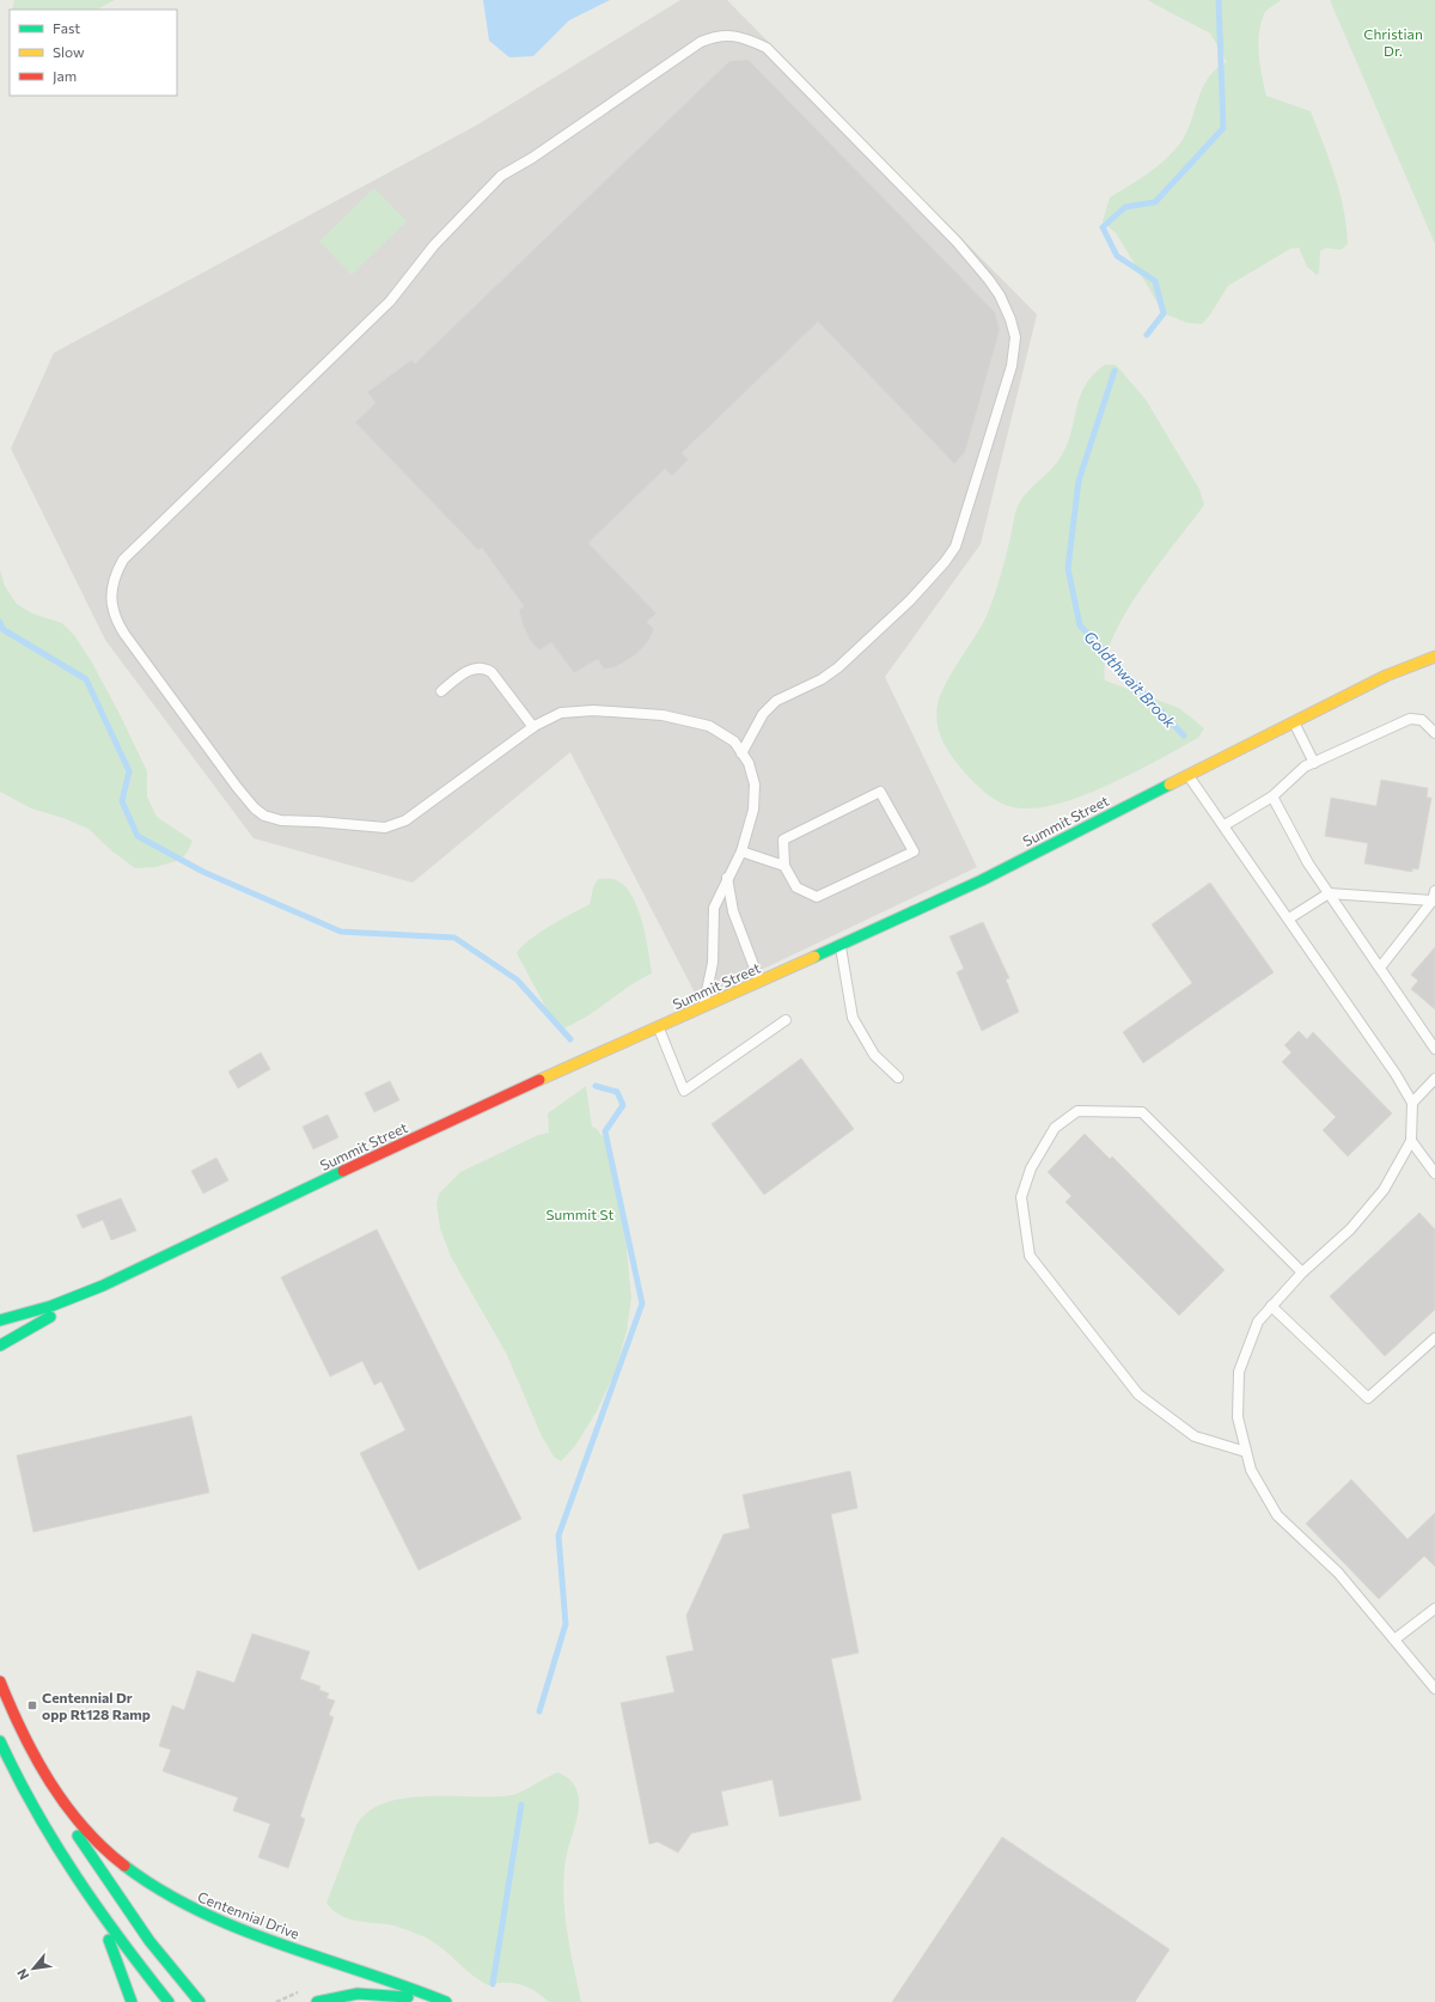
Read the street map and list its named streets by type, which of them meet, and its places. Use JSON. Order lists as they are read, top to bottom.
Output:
{
  "streets": {
    "main road": ["Summit Street", "Centennial Drive"]
  },
  "water": ["Goldthwait Brook"],
  "parks": ["Christian Dr.", "Summit St"],
  "places": {
    "transit": ["Centennial Dr opp Rt128 Ramp"]
  },
  "legend": ["Fast", "Slow", "Jam"],
  "north": "bottom left"
}
